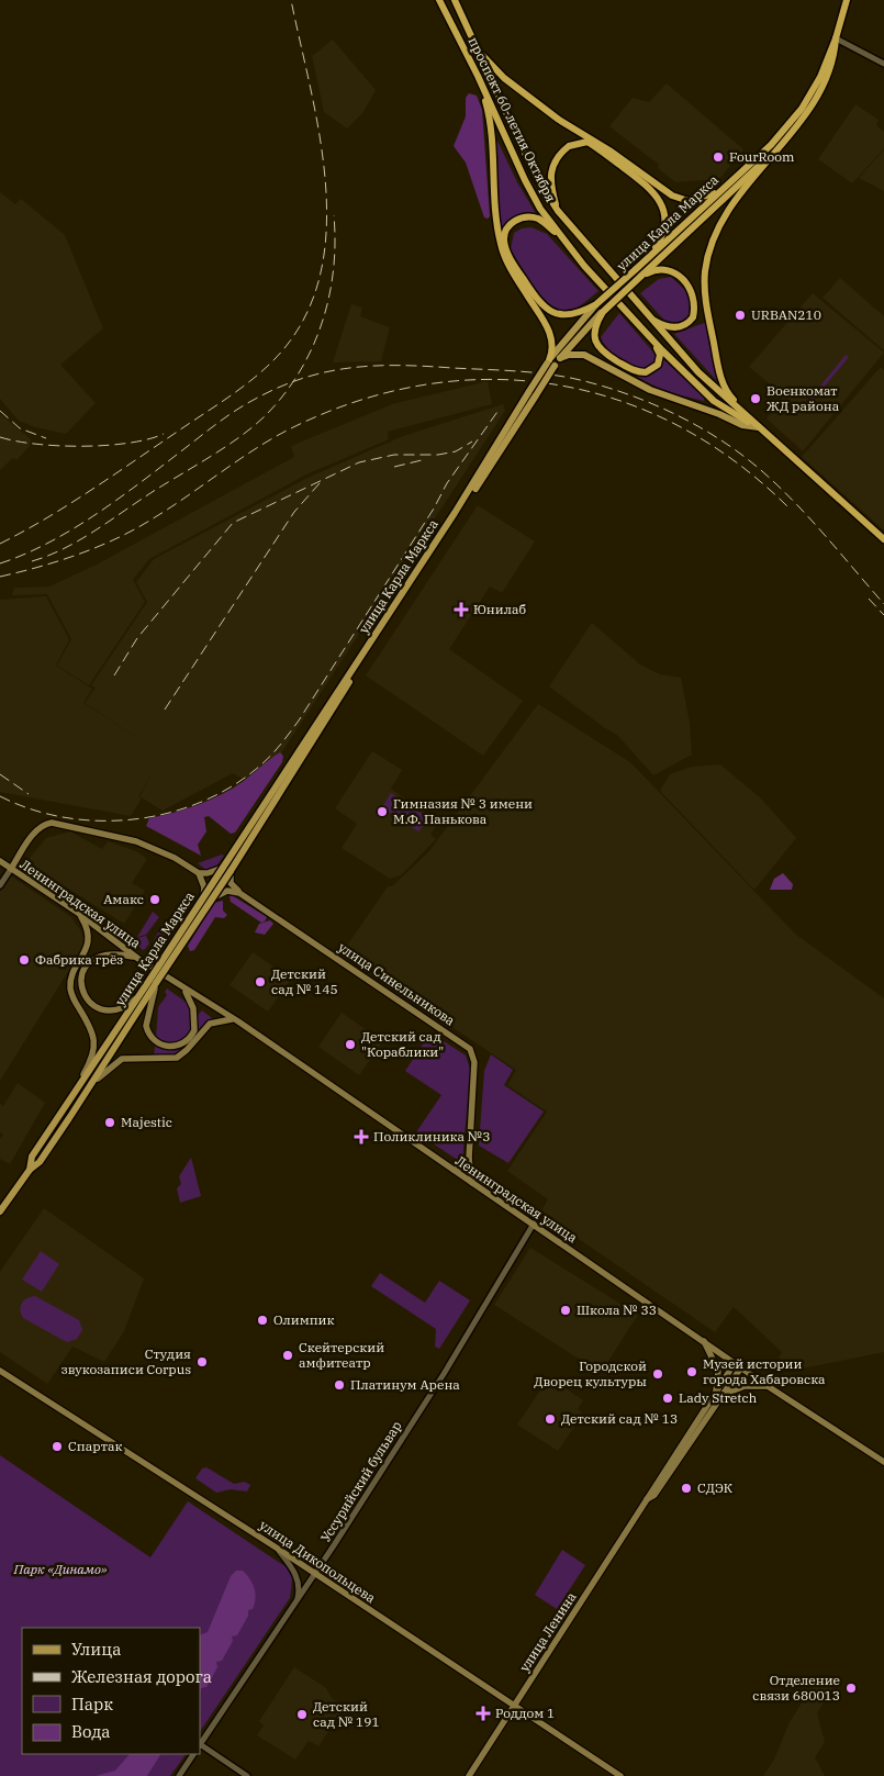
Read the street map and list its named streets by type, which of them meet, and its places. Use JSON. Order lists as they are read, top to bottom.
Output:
{
  "streets": {
    "highway": ["проспект 60-летия Октября", "улица Карла Маркса"],
    "main road": [
      "Ленинградская улица",
      "улица Синельникова",
      "улица Дикопольцева",
      "улица Ленина"
    ],
    "street": ["Уссурийский бульвар"]
  },
  "crossings": [
    ["Ленинградская улица", "улица Синельникова"],
    ["Ленинградская улица", "Уссурийский бульвар"],
    ["Ленинградская улица", "улица Ленина"],
    ["Уссурийский бульвар", "улица Дикопольцева"],
    ["улица Дикопольцева", "улица Ленина"]
  ],
  "parks": ["Парк «Динамо»"],
  "places": {
    "other": [
      "FourRoom",
      "URBAN210",
      "Военкомат ЖД района",
      "Гимназия № 3 имени М.Ф. Панькова",
      "Амакс",
      "Фабрика грёз",
      "Детский сад № 145",
      "Детский сад \"Кораблики\"",
      "Majestic",
      "Школа № 33",
      "Олимпик",
      "Скейтерский амфитеатр",
      "Студия звукозаписи Corpus",
      "Музей истории города Хабаровска",
      "Городской Дворец культуры",
      "Платинум Арена",
      "Lady Stretch",
      "Детский сад № 13",
      "Спартак",
      "СДЭК",
      "Отделение связи 680013",
      "Детский сад № 191"
    ],
    "health": ["Юнилаб", "Поликлиника №3", "Роддом 1"]
  },
  "legend": [
    "Улица",
    "Железная дорога",
    "Парк",
    "Вода"
  ]
}
